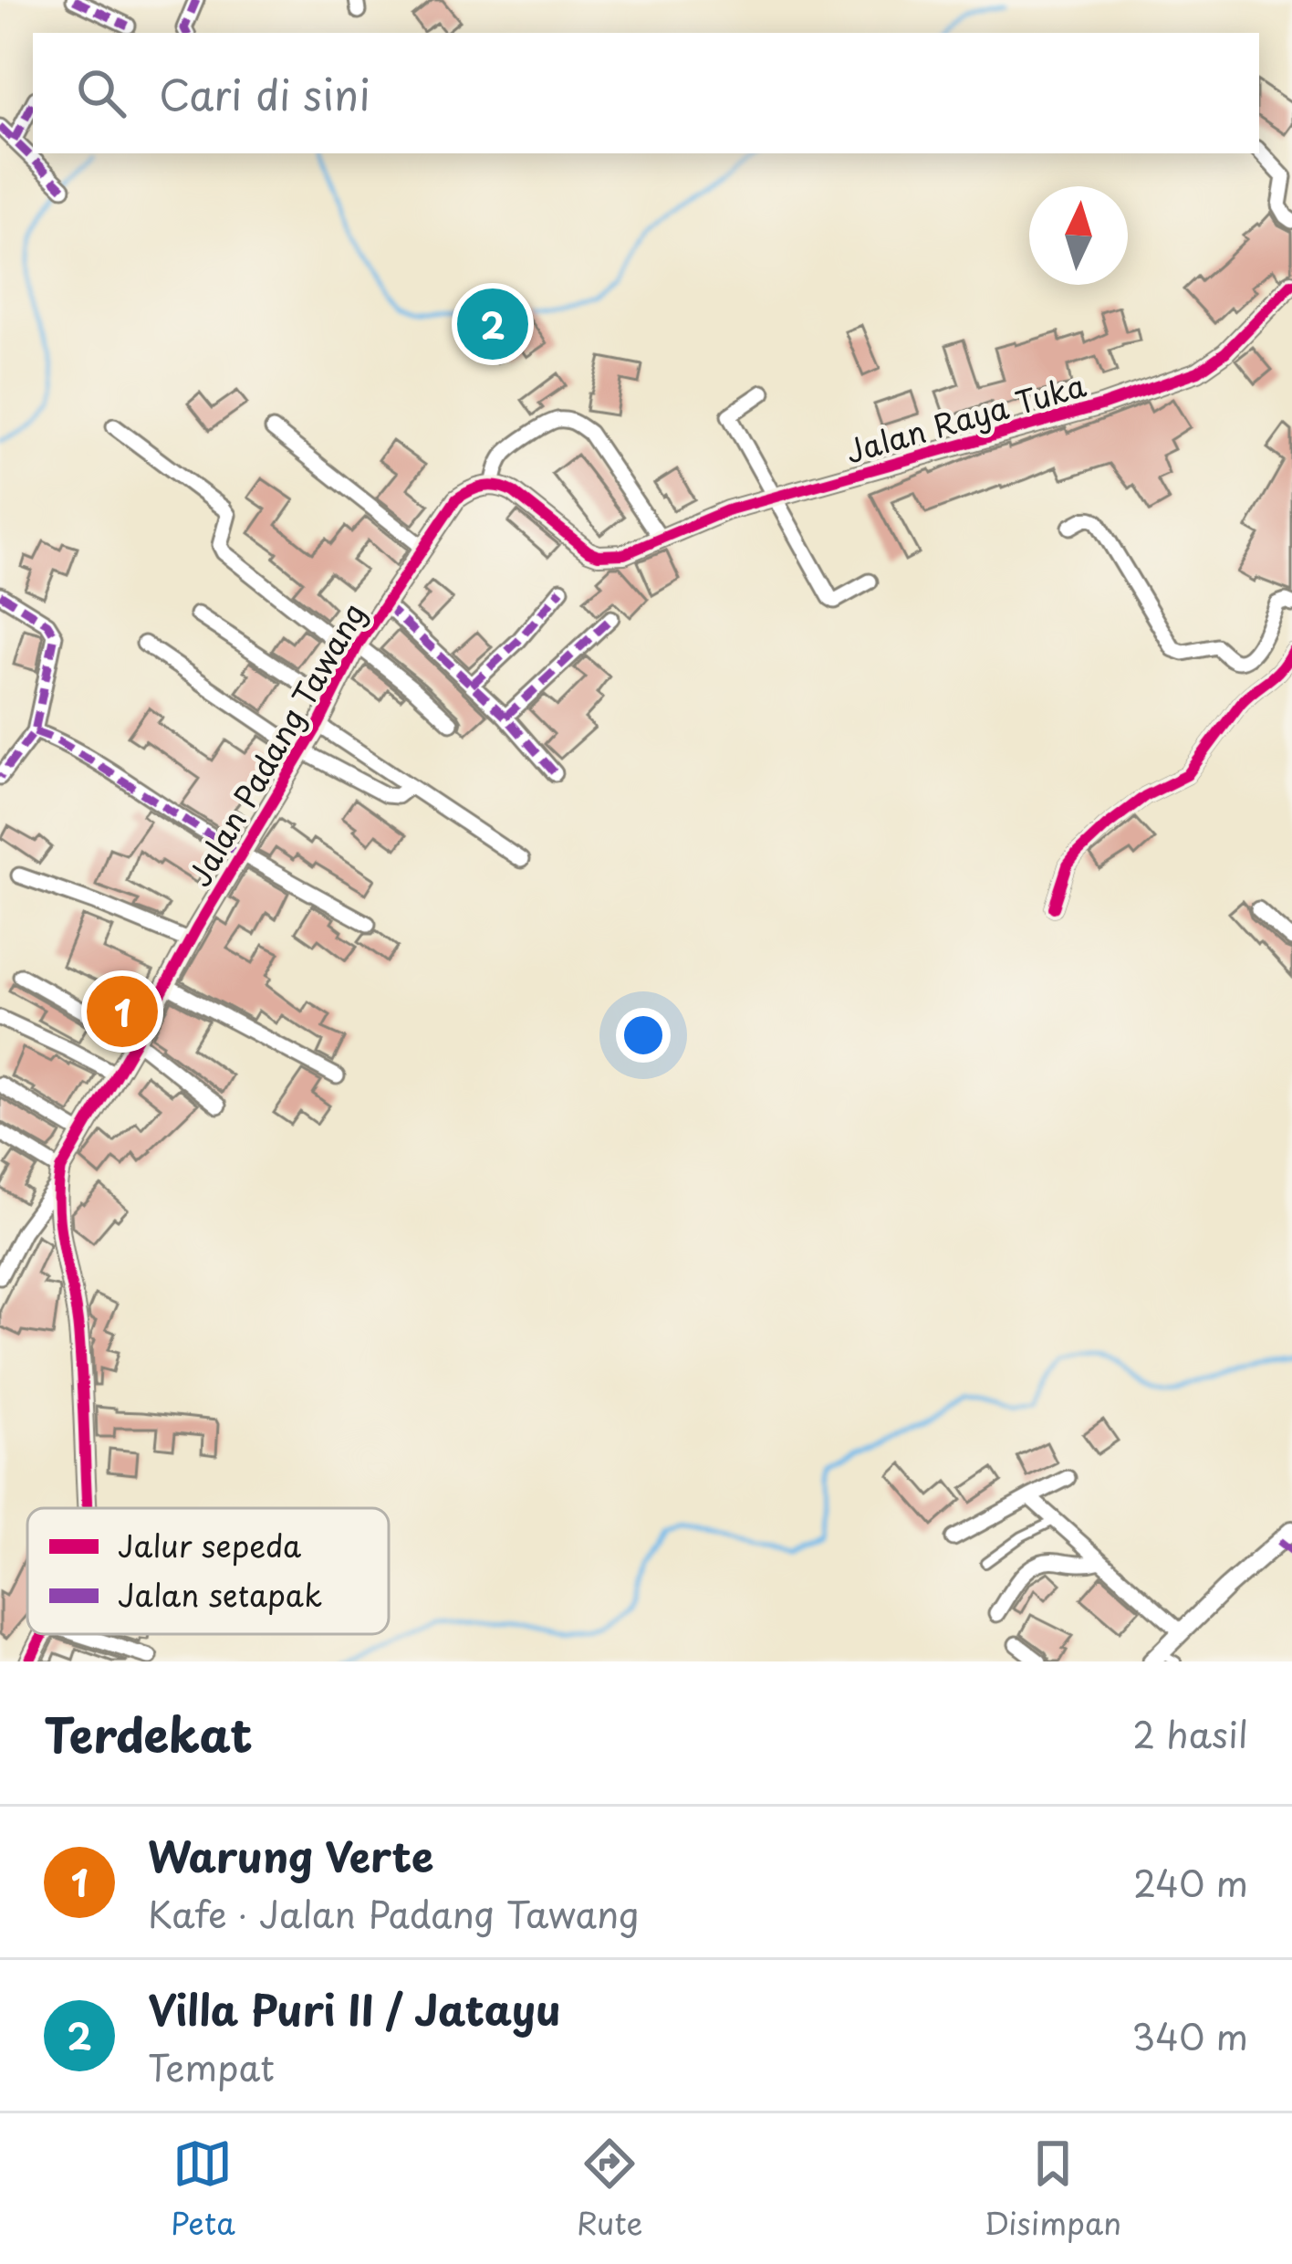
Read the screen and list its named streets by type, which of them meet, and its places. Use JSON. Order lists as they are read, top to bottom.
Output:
{
  "streets": {
    "street": ["Jalan Raya Tuka", "Jalan Padang Tawang"]
  },
  "crossings": [
    ["Jalan Raya Tuka", "Jalan Padang Tawang"]
  ],
  "legend": ["Jalur sepeda", "Jalan setapak"],
  "north": "top",
  "page": {
    "search": "Cari di sini",
    "pins": ["2", "1"],
    "heading": ["Terdekat", "2 hasil"],
    "list": [
      {
        "mark": "1",
        "name": "Warung Verte",
        "note": "Kafe · Jalan Padang Tawang",
        "value": "240 m"
      },
      {
        "mark": "2",
        "name": "Villa Puri II / Jatayu",
        "note": "Tempat",
        "value": "340 m"
      }
    ],
    "nav": ["Peta", "Rute", "Disimpan"]
  }
}
